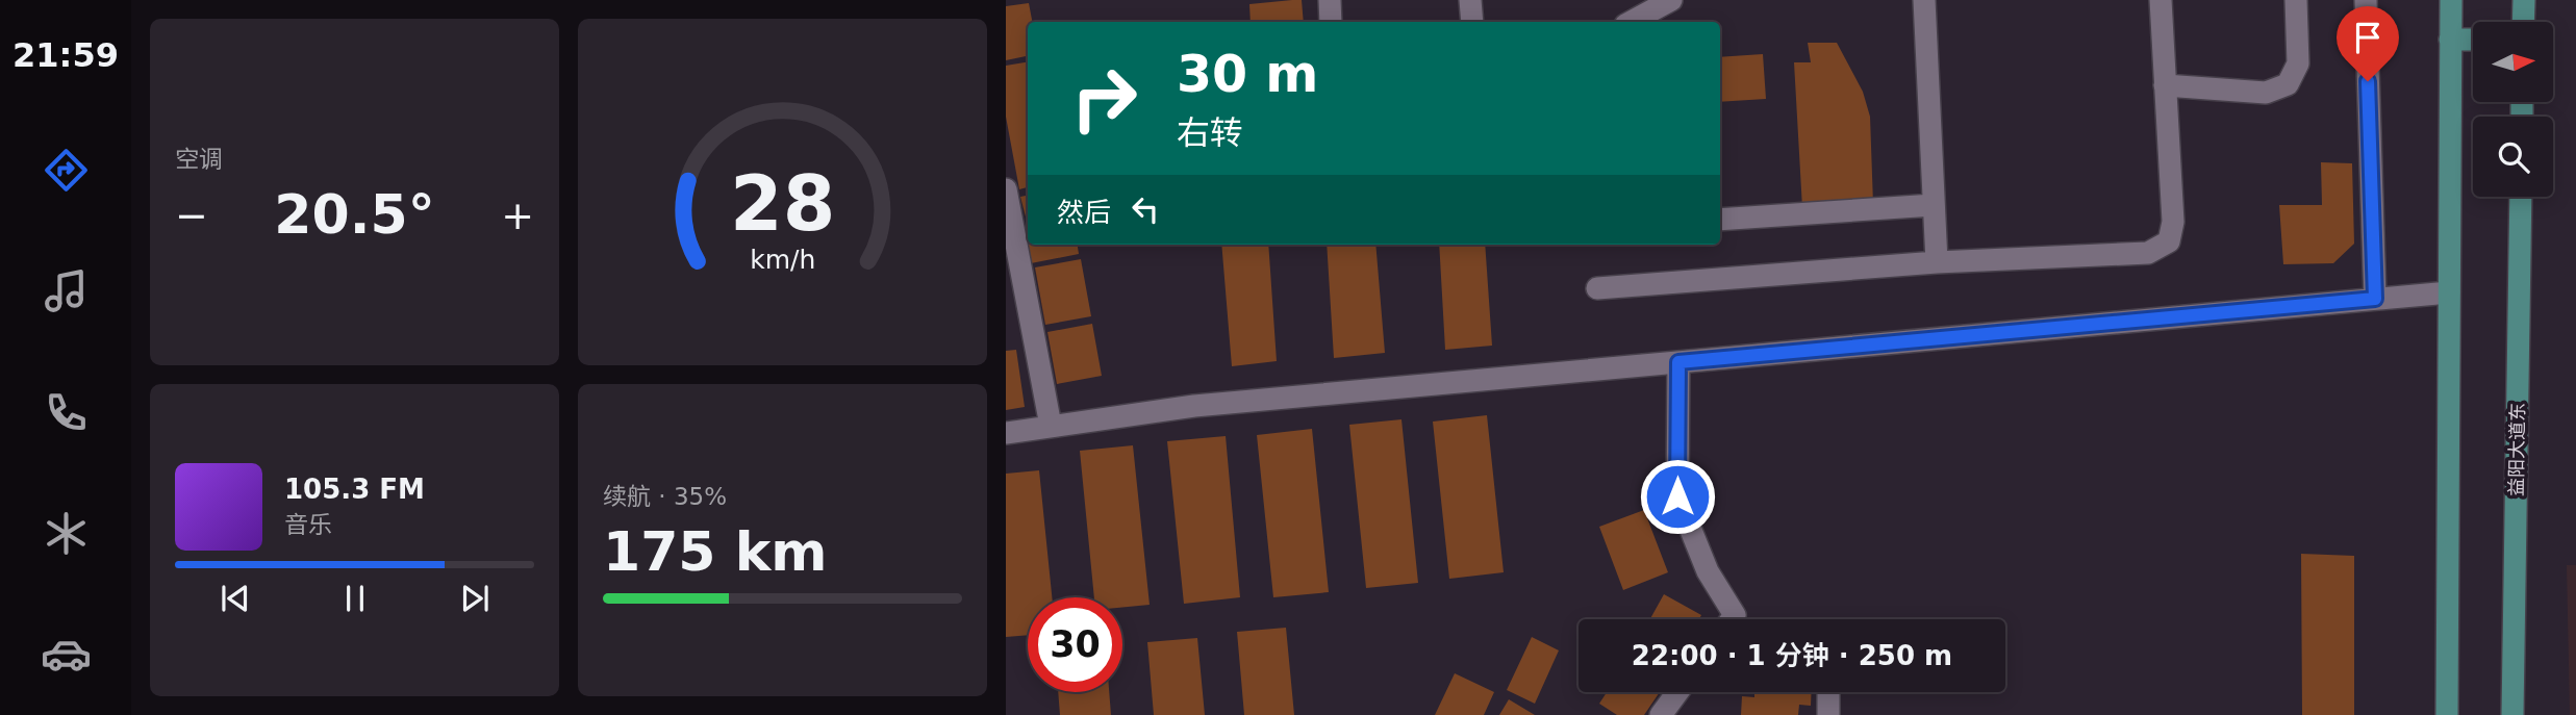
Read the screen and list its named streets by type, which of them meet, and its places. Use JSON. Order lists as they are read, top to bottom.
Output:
{
  "streets": {
    "main road": ["益阳大道东"]
  },
  "north": "right",
  "page": {
    "tabs": "21:59",
    "tile": [
      "空调",
      ["续航 · 35%", "175 km"]
    ],
    "turn": ["30 m", "右转"],
    "then": "然后",
    "heat": ["−", "20.5°", "+"],
    "song": ["105.3 FM", "音乐"],
    "limit": "30",
    "trip": "22:00 · 1 分钟 · 250 m",
    "gauge": ["28", "km/h"]
  }
}
